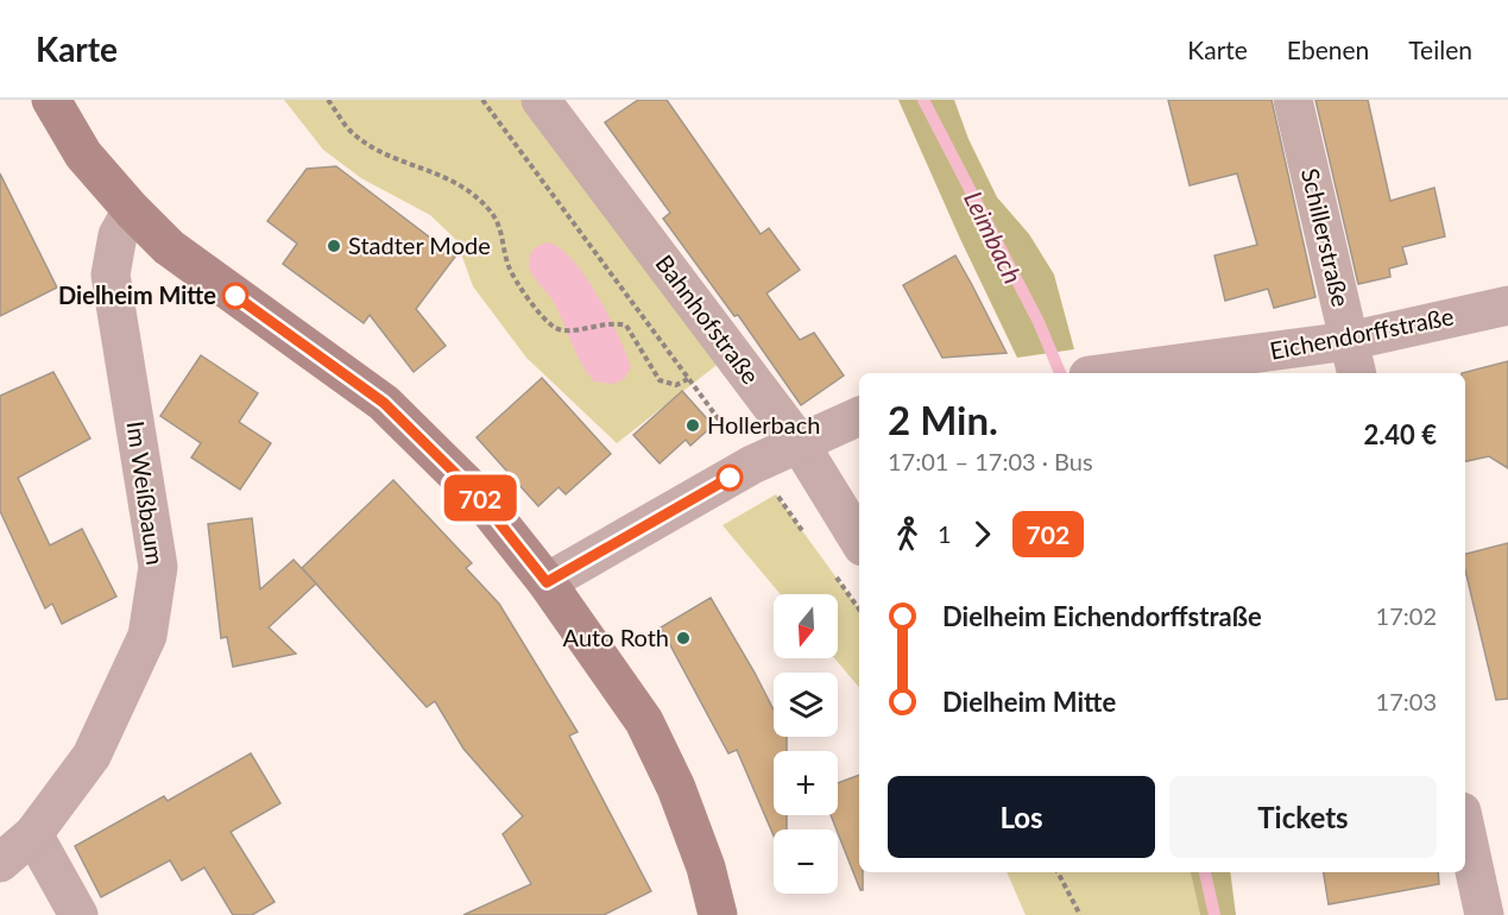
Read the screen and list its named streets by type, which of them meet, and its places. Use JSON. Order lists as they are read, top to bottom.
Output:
{
  "streets": {
    "street": [
      "Schillerstraße",
      "Bahnhofstraße",
      "Eichendorffstraße",
      "Im Weißbaum"
    ]
  },
  "crossings": [
    ["Schillerstraße", "Eichendorffstraße"]
  ],
  "water": ["Leimbach"],
  "places": [
    "Stadter Mode",
    "Dielheim Mitte",
    "Hollerbach",
    "Auto Roth"
  ],
  "lines": ["bus line 702"],
  "north": "bottom",
  "page": {
    "header": "Karte",
    "nav": ["Karte", "Ebenen", "Teilen"],
    "on_map": "702",
    "heading": ["2 Min.", "17:01 – 17:03 · Bus", "2.40 €"],
    "legs": ["1", "702"],
    "list": [
      {
        "name": "Dielheim Eichendorffstraße",
        "value": "17:02"
      },
      {
        "name": "Dielheim Mitte",
        "value": "17:03"
      }
    ],
    "map_buttons": ["+", "−"],
    "buttons": ["Los", "Tickets"]
  }
}
